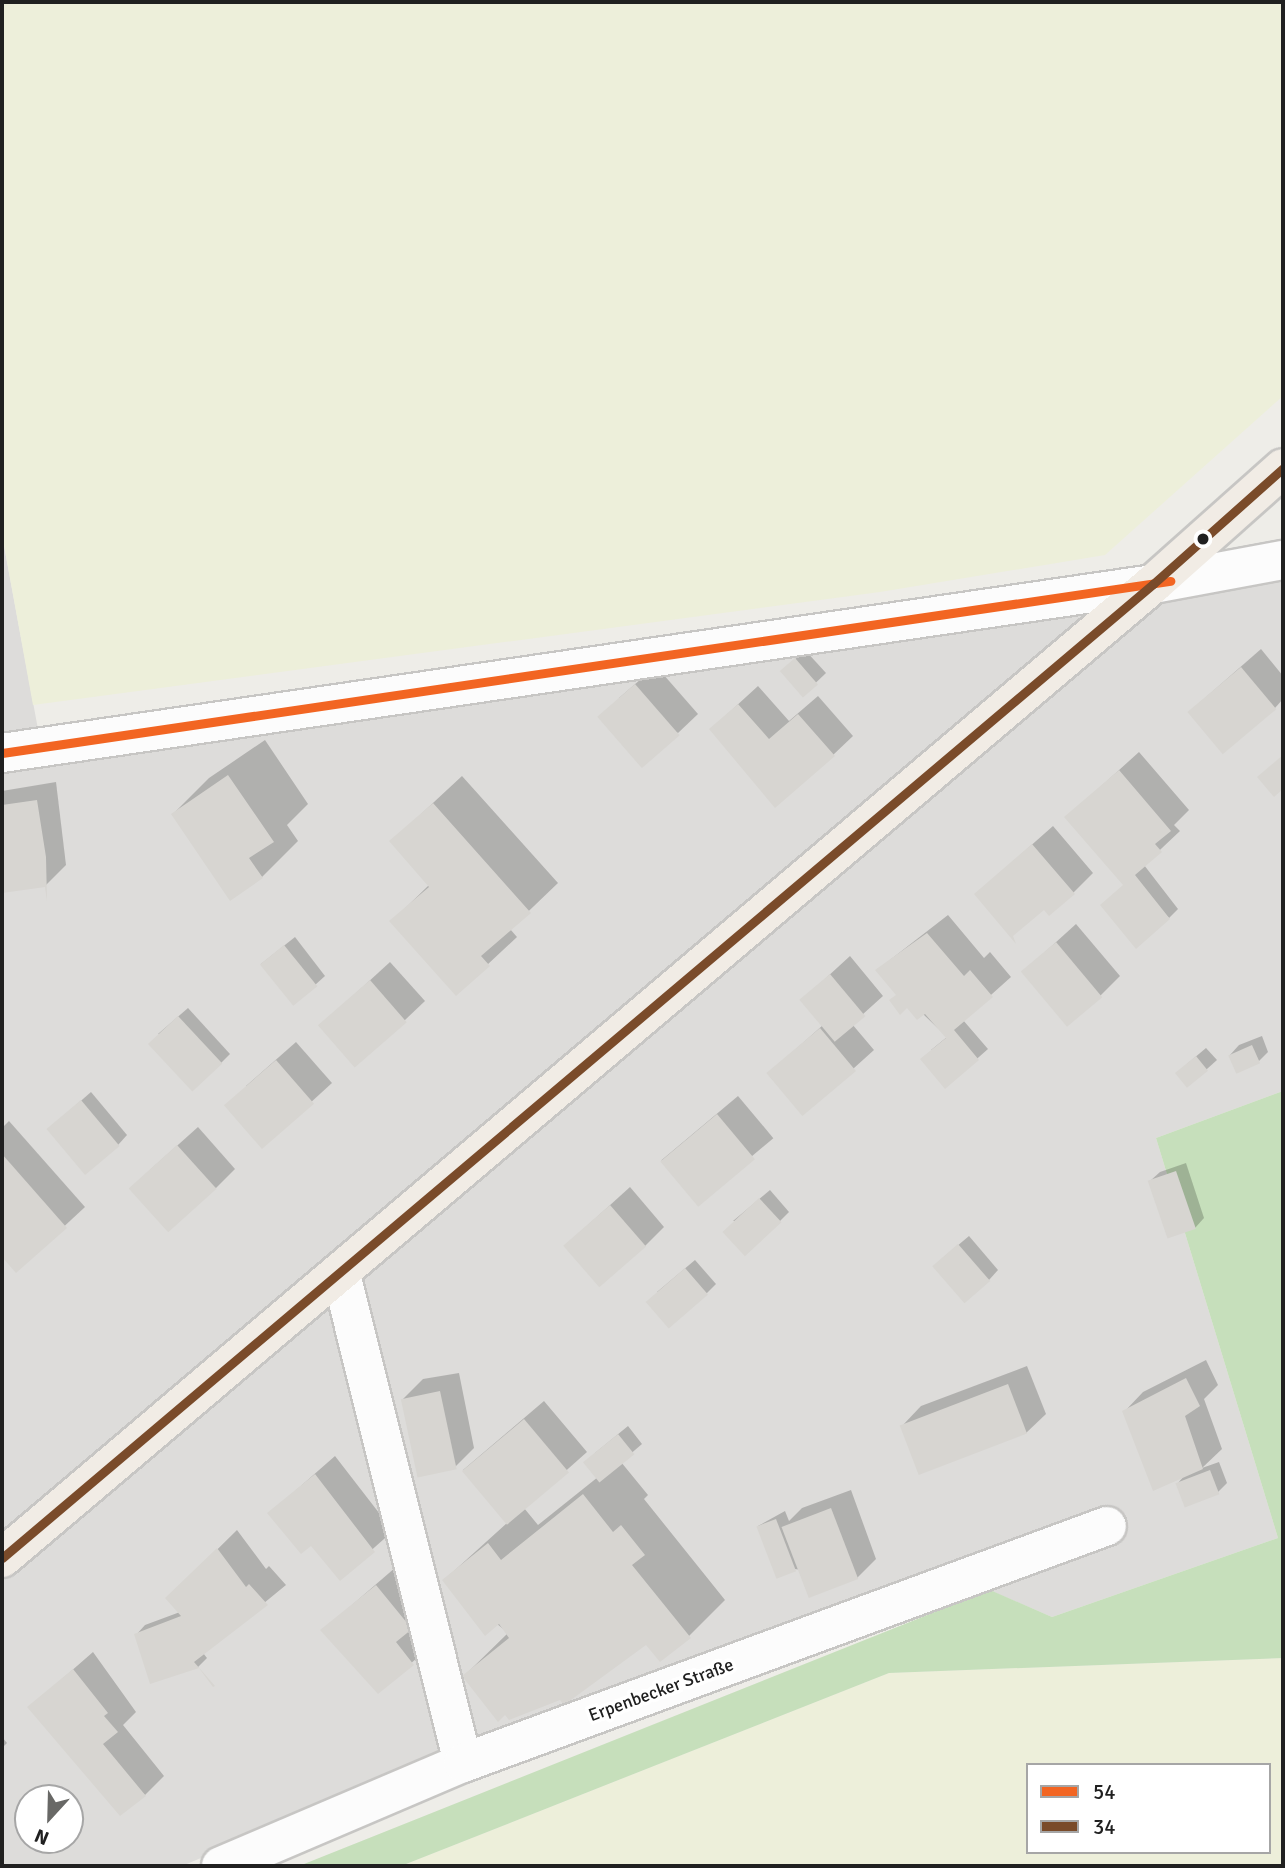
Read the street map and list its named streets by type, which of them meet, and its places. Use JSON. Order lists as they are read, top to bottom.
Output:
{
  "streets": {
    "street": ["Erpenbecker Straße"]
  },
  "lines": ["transit line 34", "transit line 54"],
  "legend": ["54", "34"],
  "north": "bottom"
}
